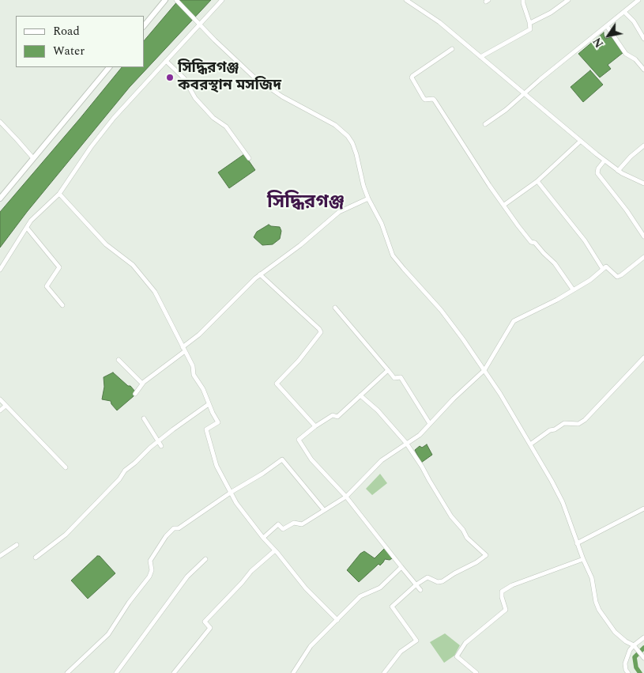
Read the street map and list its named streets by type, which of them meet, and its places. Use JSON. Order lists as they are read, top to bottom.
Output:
{
  "districts": ["সিদ্ধিরগঞ্জ"],
  "places": ["সিদ্ধিরগঞ্জ কবরস্থান মসজিদ"],
  "legend": ["Road", "Water"],
  "north": "bottom left"
}
